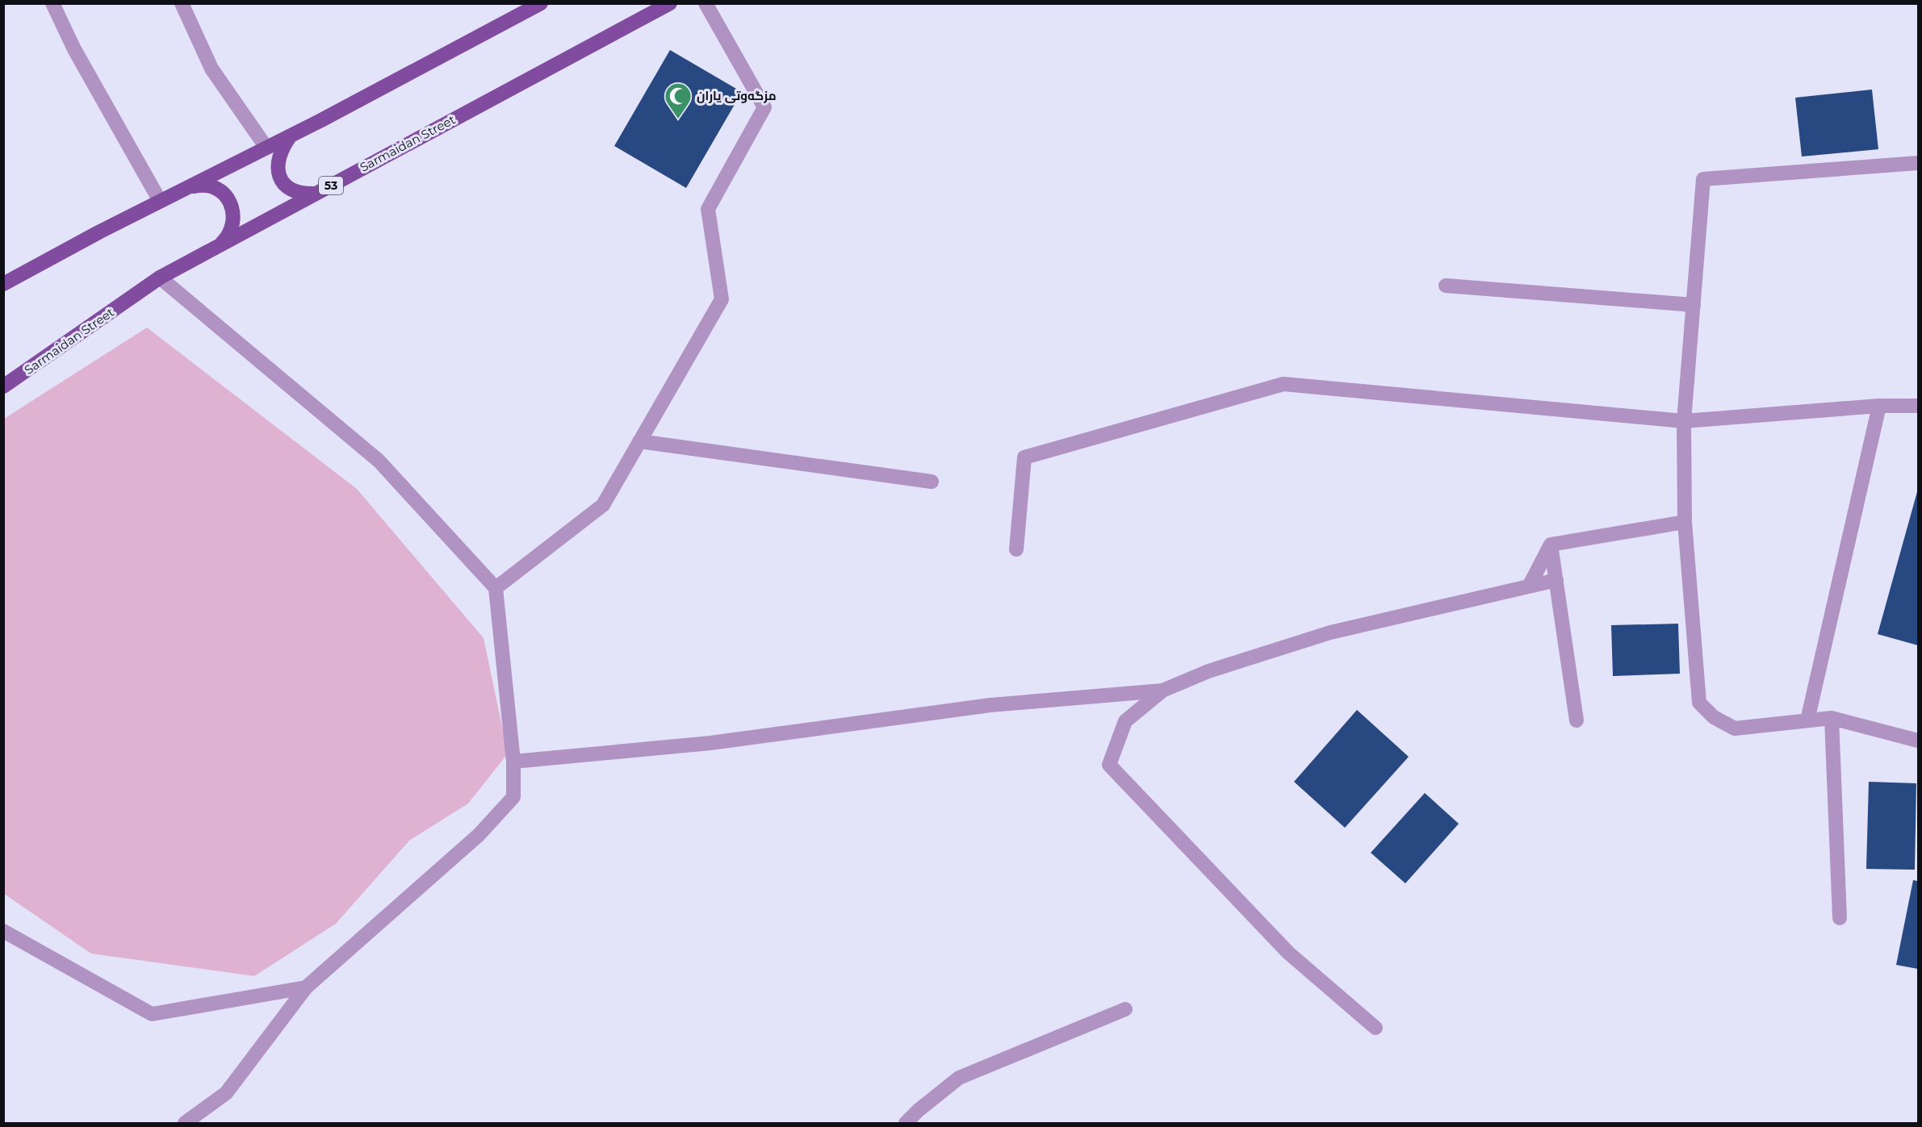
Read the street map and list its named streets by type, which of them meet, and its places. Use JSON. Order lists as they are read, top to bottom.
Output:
{
  "streets": {
    "main road": ["Sarmaidan Street", "53"]
  },
  "places": {
    "mosque": ["مزگه‌وتی یاران"]
  }
}
